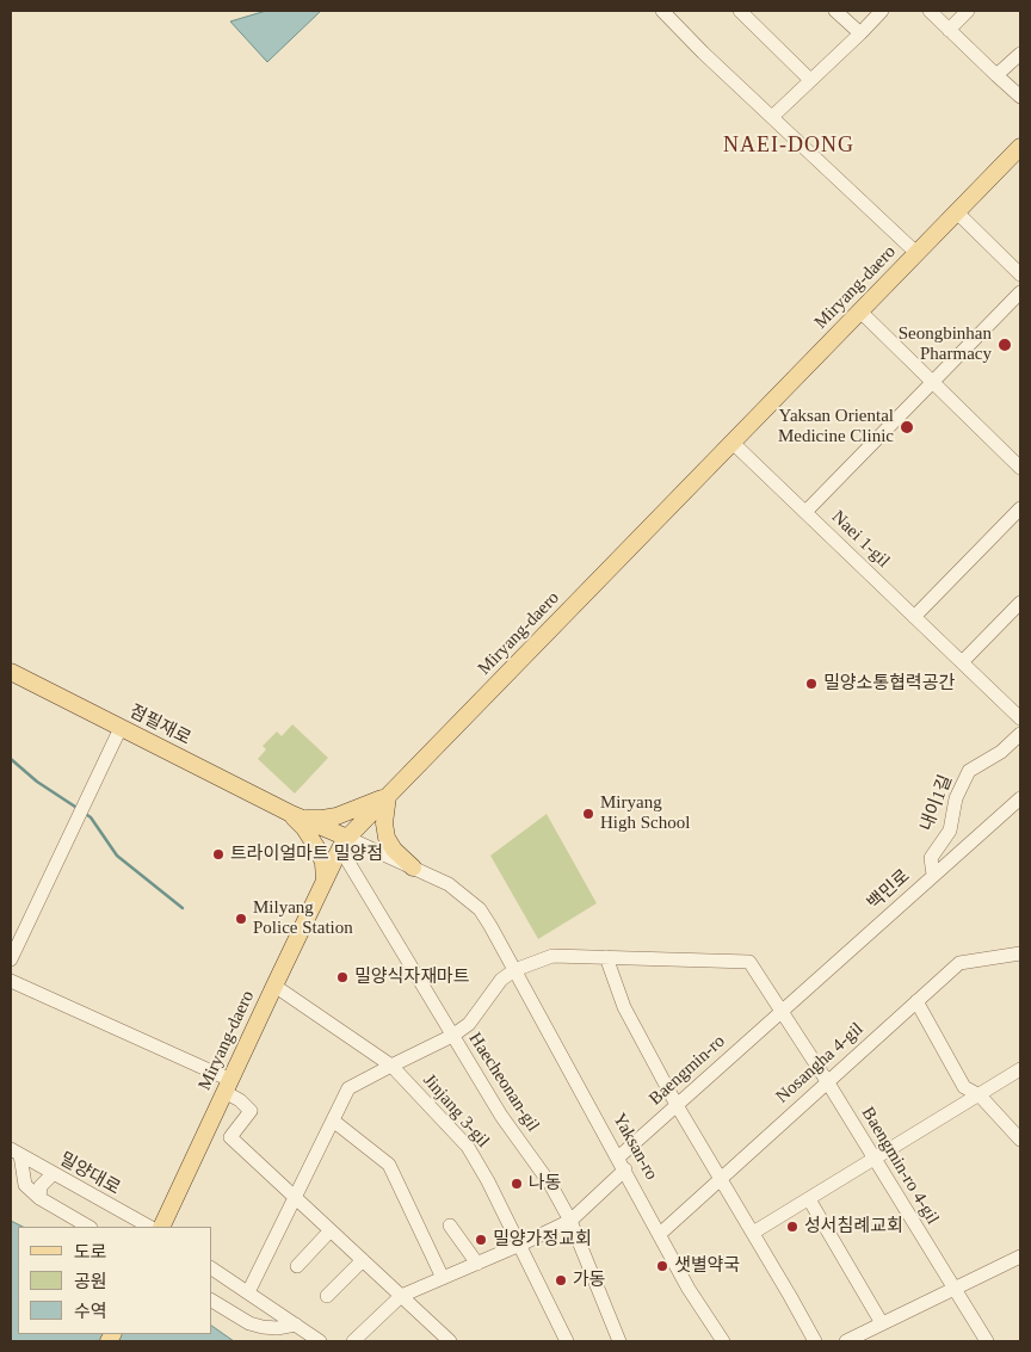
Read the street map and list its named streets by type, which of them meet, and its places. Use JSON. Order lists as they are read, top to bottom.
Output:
{
  "streets": {
    "main road": ["Miryang-daero", "점필재로", "Yaksan-ro"],
    "street": [
      "Naei 1-gil",
      "내이1길",
      "백민로",
      "Nosangha 4-gil",
      "Baengmin-ro",
      "Haecheonan-gil",
      "Jinjang 3-gil",
      "Baengmin-ro 4-gil",
      "밀양대로"
    ]
  },
  "crossings": [
    ["Miryang-daero", "Naei 1-gil"],
    ["Miryang-daero", "점필재로"],
    ["Miryang-daero", "Haecheonan-gil"],
    ["Miryang-daero", "Jinjang 3-gil"],
    ["Miryang-daero", "Yaksan-ro"],
    ["점필재로", "Haecheonan-gil"],
    ["점필재로", "Yaksan-ro"],
    ["내이1길", "백민로"],
    ["백민로", "Baengmin-ro"],
    ["백민로", "Baengmin-ro 4-gil"],
    ["Nosangha 4-gil", "Yaksan-ro"],
    ["Nosangha 4-gil", "Baengmin-ro 4-gil"],
    ["Baengmin-ro", "Yaksan-ro"],
    ["Baengmin-ro", "Baengmin-ro 4-gil"],
    ["Haecheonan-gil", "Yaksan-ro"]
  ],
  "districts": ["NAEI-DONG"],
  "places": [
    "Seongbinhan Pharmacy",
    "Yaksan Oriental Medicine Clinic",
    "밀양소통협력공간",
    "Miryang High School",
    "트라이얼마트 밀양점",
    "Milyang Police Station",
    "밀양식자재마트",
    "나동",
    "성서침례교회",
    "밀양가정교회",
    "샛별약국",
    "가동"
  ],
  "legend": ["도로", "공원", "수역"]
}
